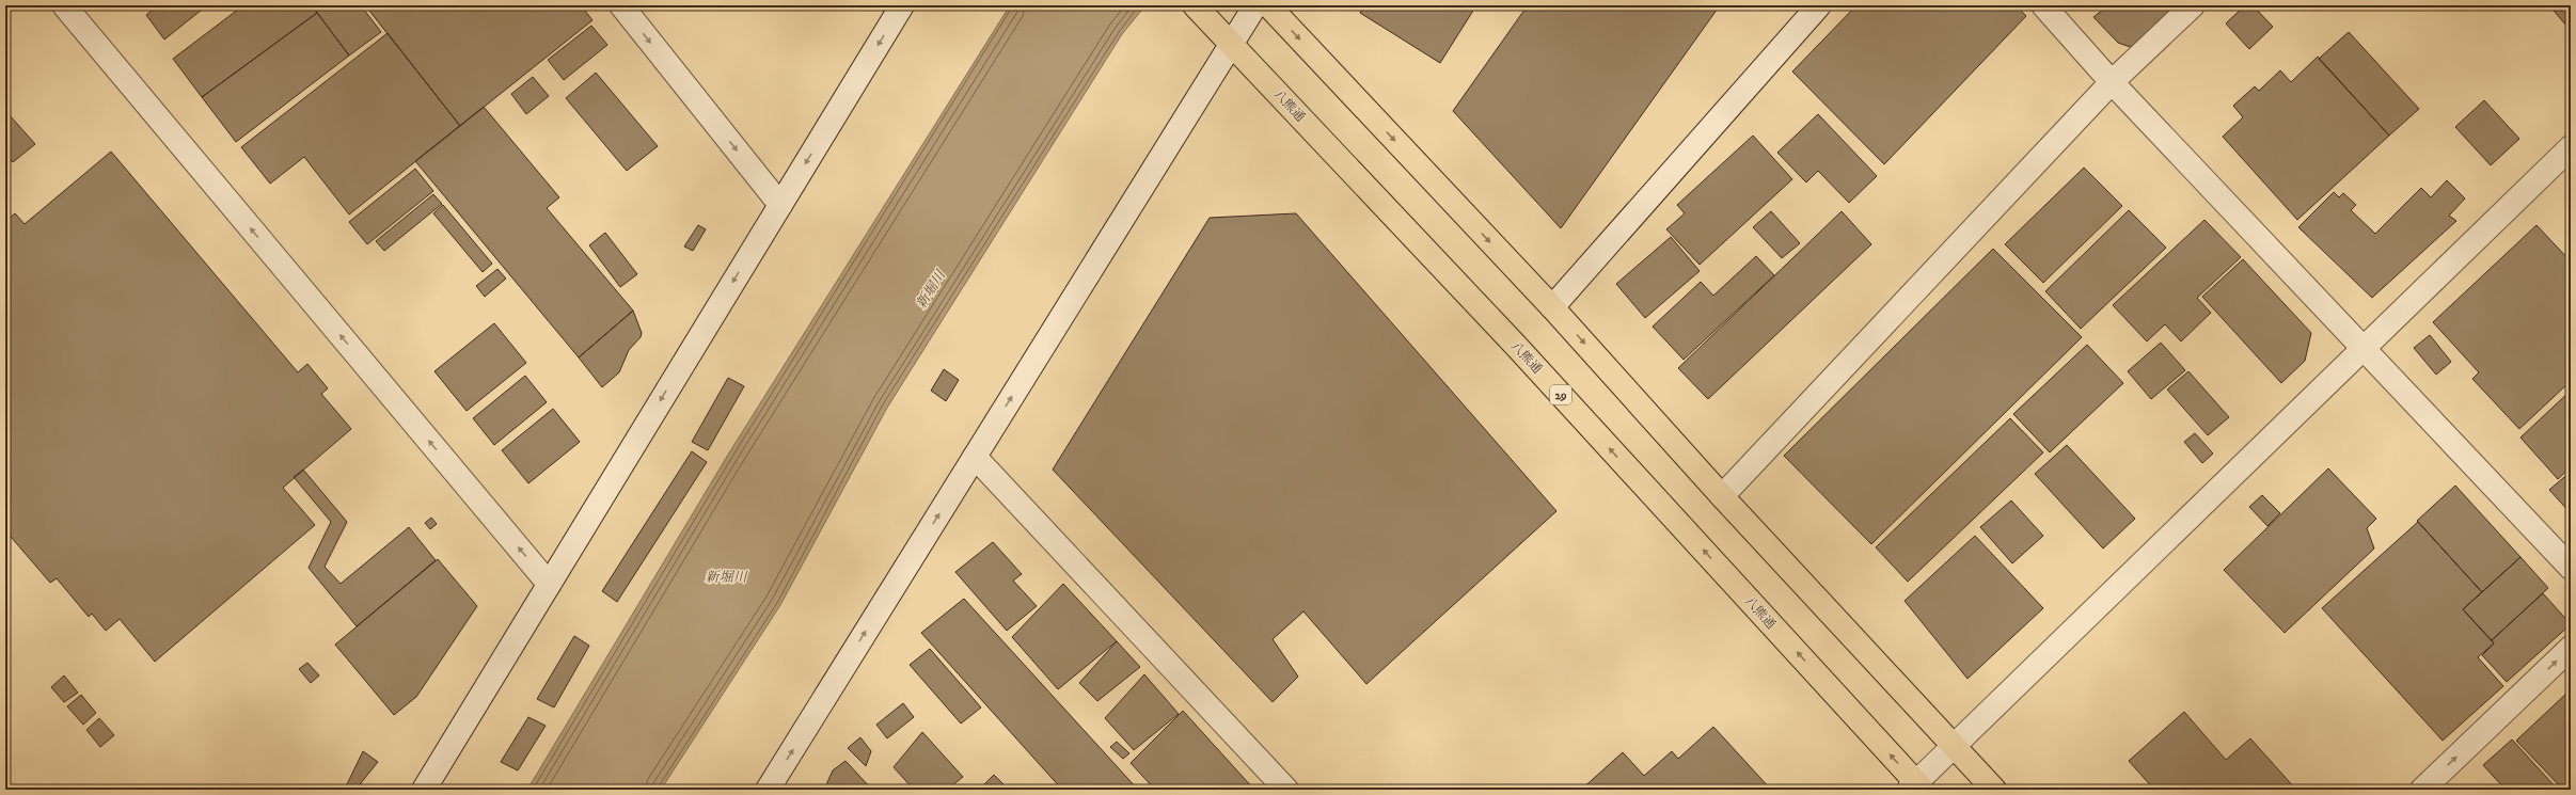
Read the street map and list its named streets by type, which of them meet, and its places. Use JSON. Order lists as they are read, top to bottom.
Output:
{
  "streets": {
    "main road": ["八熊通", "29"]
  },
  "water": ["新堀川"]
}
